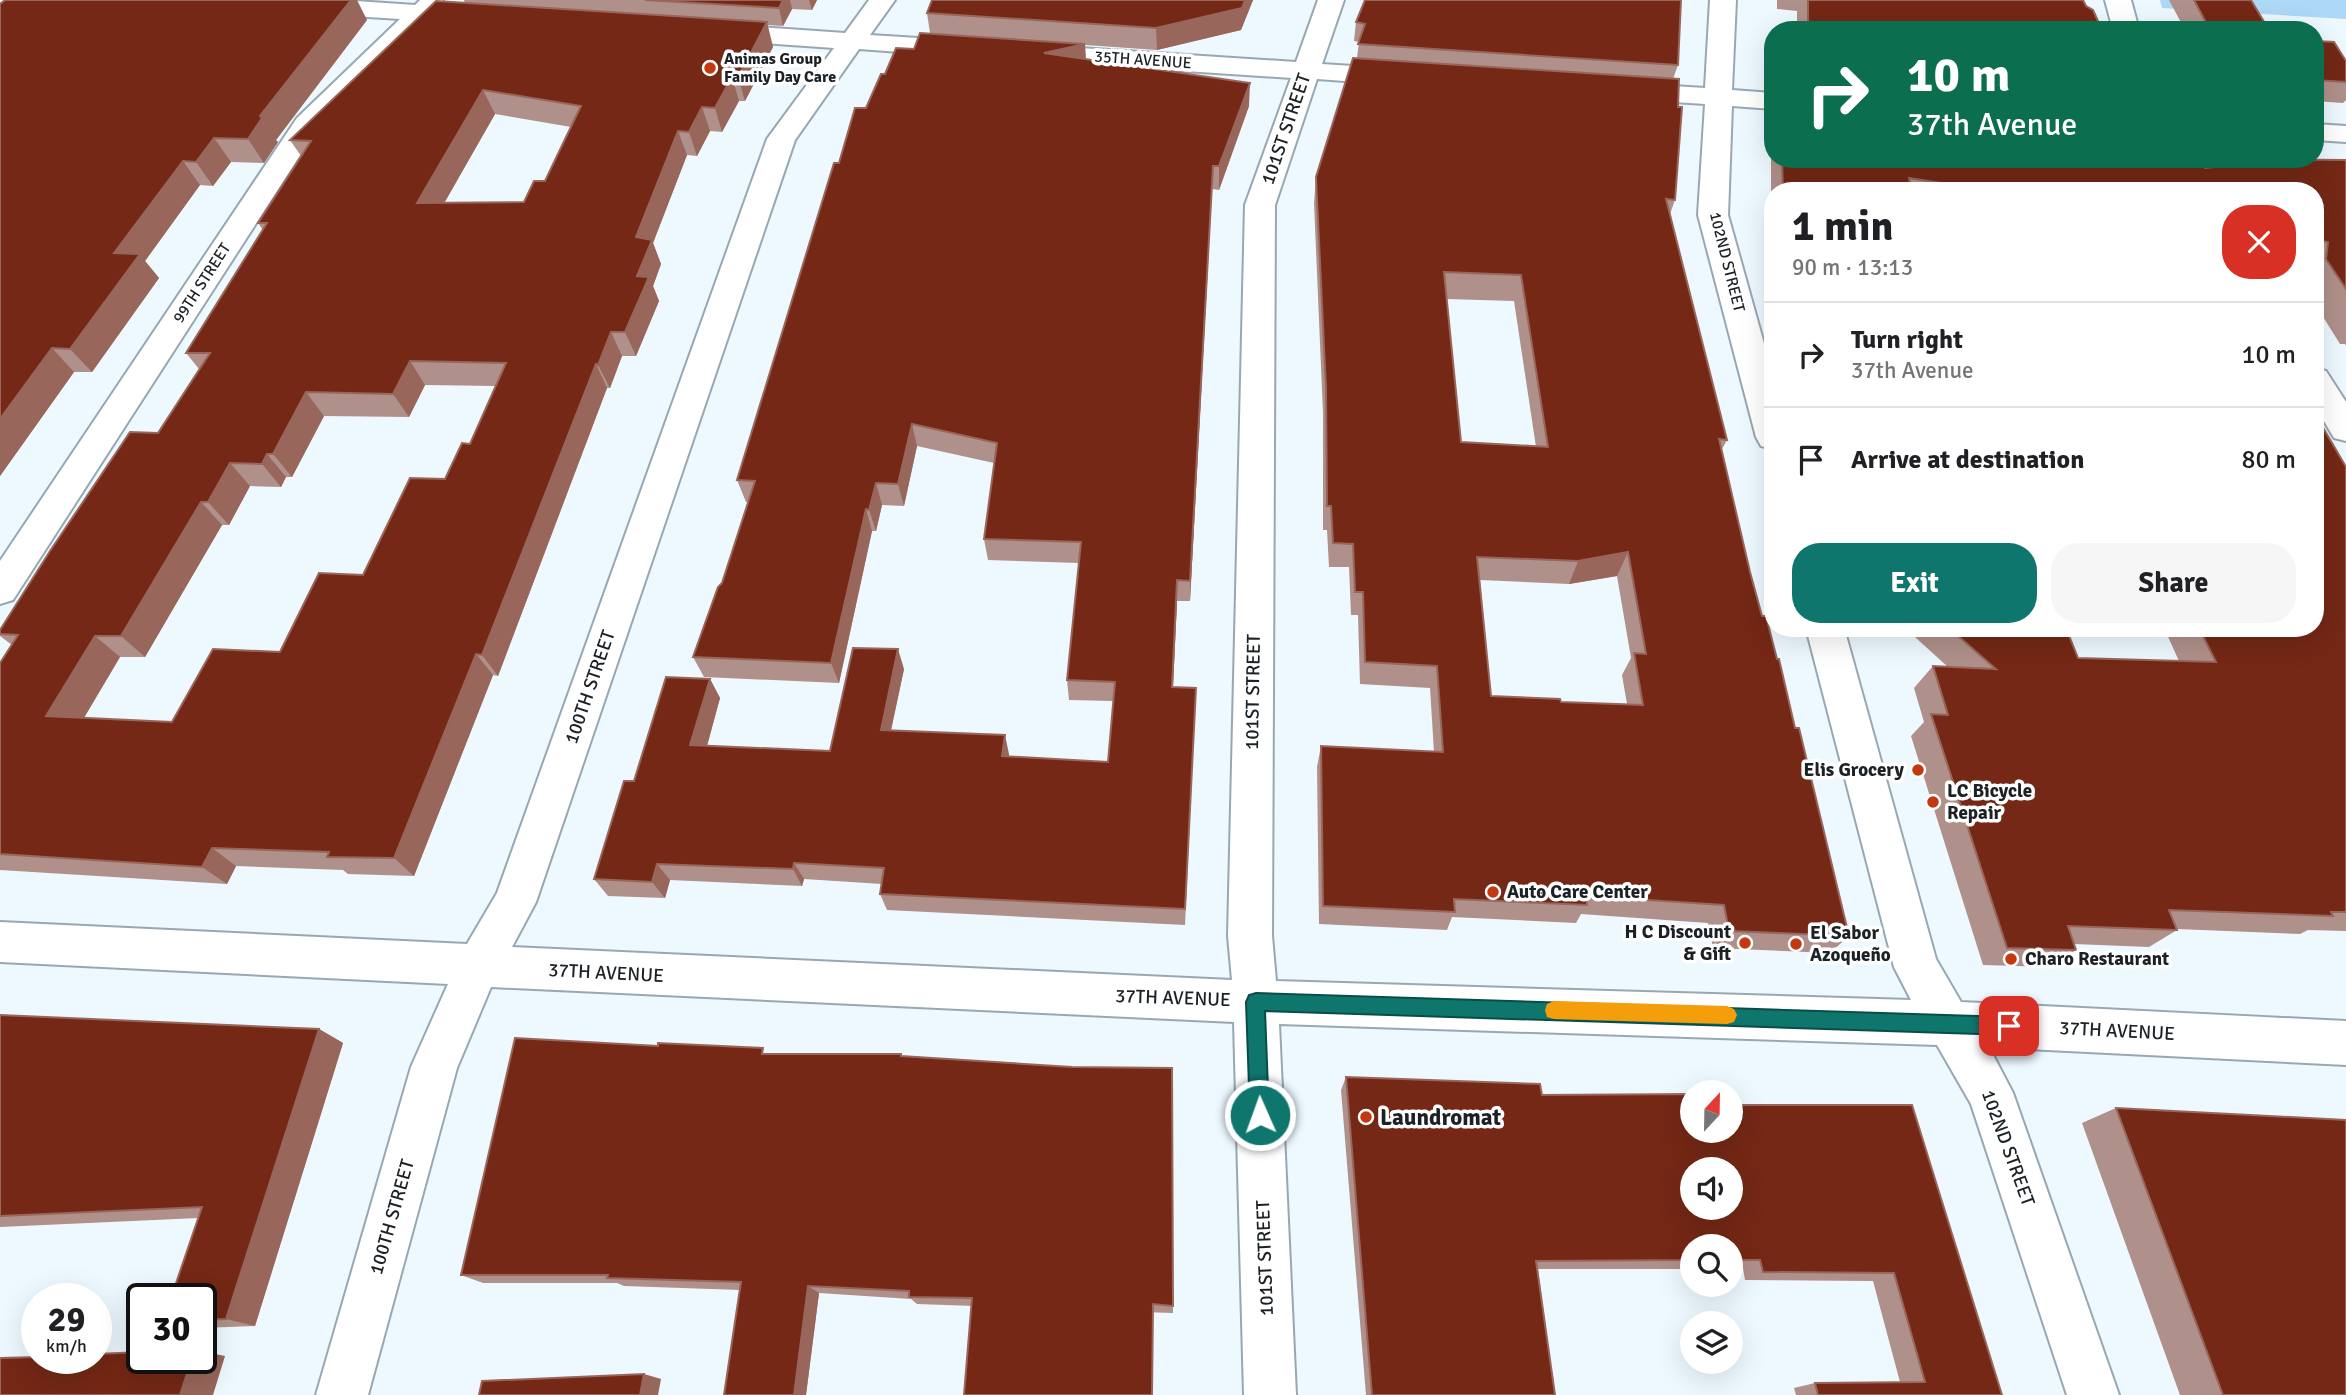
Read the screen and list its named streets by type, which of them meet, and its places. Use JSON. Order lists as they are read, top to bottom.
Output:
{
  "streets": {
    "street": [
      "35TH AVENUE",
      "101ST STREET",
      "102ND STREET",
      "99TH STREET",
      "100TH STREET",
      "37TH AVENUE"
    ]
  },
  "crossings": [
    ["35TH AVENUE", "101ST STREET"],
    ["101ST STREET", "37TH AVENUE"],
    ["102ND STREET", "37TH AVENUE"],
    ["100TH STREET", "37TH AVENUE"]
  ],
  "places": [
    "Animas Group Family Day Care",
    "Elis Grocery",
    "LC Bicycle Repair",
    "Auto Care Center",
    "H C Discount & Gift",
    "El Sabor Azoqueño",
    "Charo Restaurant",
    "Laundromat"
  ],
  "north": "top",
  "page": {
    "turn": ["10 m", "37th Avenue"],
    "heading": ["1 min", "90 m · 13:13"],
    "list": [
      {
        "name": "Turn right",
        "note": "37th Avenue",
        "value": "10 m"
      },
      {
        "name": "Arrive at destination",
        "value": "80 m"
      }
    ],
    "buttons": ["Exit", "Share"],
    "speed": "29 km/h",
    "limit": "30"
  }
}
